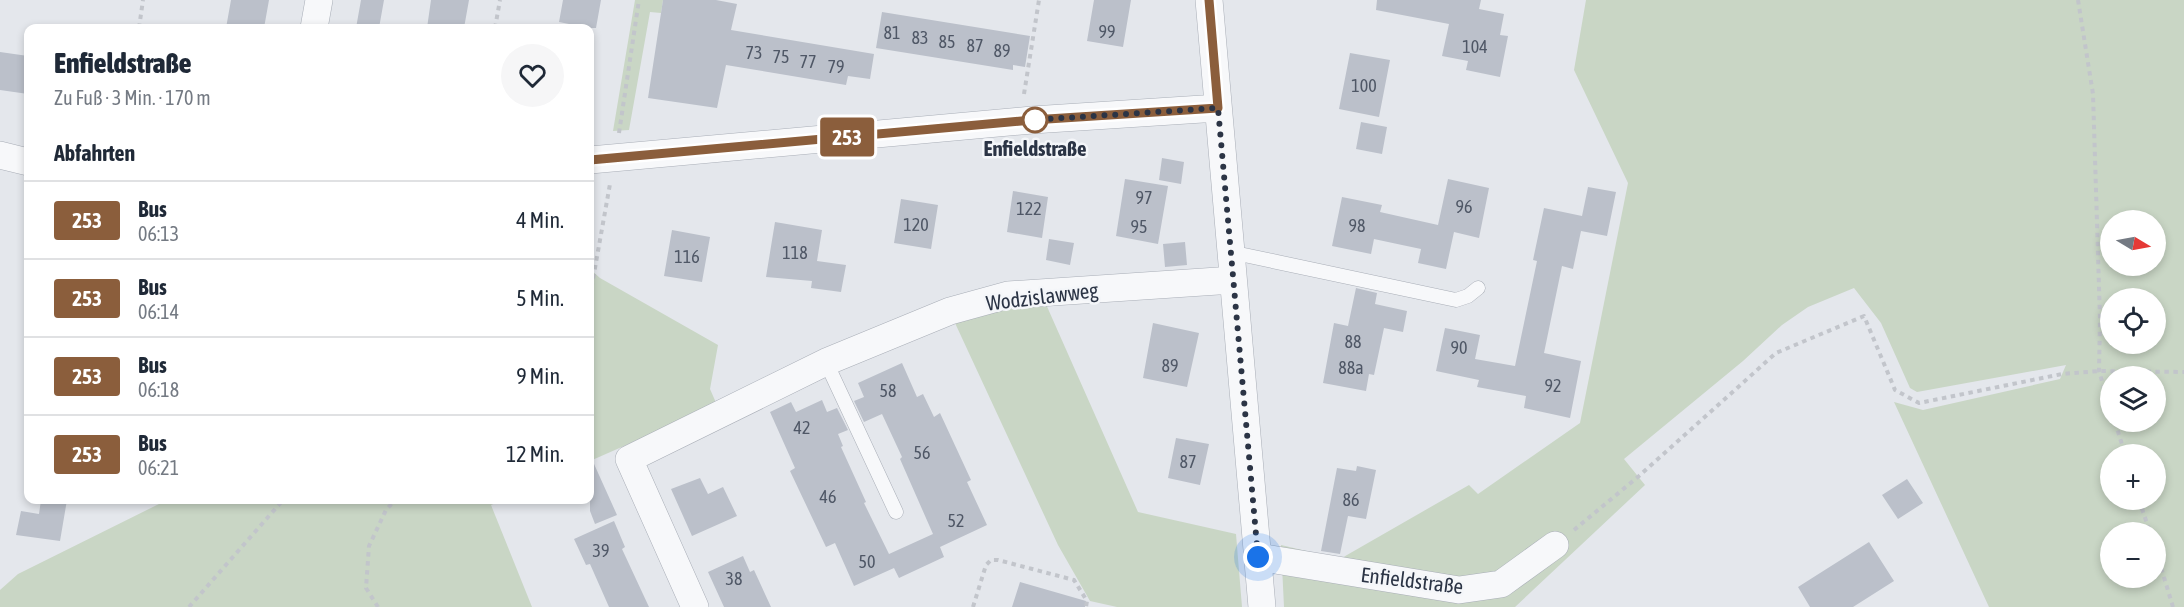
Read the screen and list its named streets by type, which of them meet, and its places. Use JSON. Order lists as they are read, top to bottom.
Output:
{
  "streets": {
    "street": ["Wodzislawweg", "Enfieldstraße"]
  },
  "places": ["Enfieldstraße"],
  "lines": ["bus line 253"],
  "house_numbers": [
    "99",
    "81",
    "83",
    "85",
    "87",
    "104",
    "89",
    "73",
    "75",
    "77",
    "79",
    "100",
    "97",
    "96",
    "122",
    "120",
    "98",
    "95",
    "118",
    "116",
    "88",
    "90",
    "89",
    "88a",
    "92",
    "58",
    "42",
    "56",
    "87",
    "46",
    "86",
    "52",
    "39",
    "50",
    "38"
  ],
  "north": "right",
  "page": {
    "on_map": "253",
    "heading": [
      ["Enfieldstraße", "Zu Fuß · 3 Min. · 170 m"],
      "Abfahrten"
    ],
    "list": [
      {
        "mark": "253",
        "name": "Bus",
        "note": "06:13",
        "value": "4 Min."
      },
      {
        "mark": "253",
        "name": "Bus",
        "note": "06:14",
        "value": "5 Min."
      },
      {
        "mark": "253",
        "name": "Bus",
        "note": "06:18",
        "value": "9 Min."
      },
      {
        "mark": "253",
        "name": "Bus",
        "note": "06:21",
        "value": "12 Min."
      }
    ],
    "map_buttons": ["+", "−"]
  }
}
